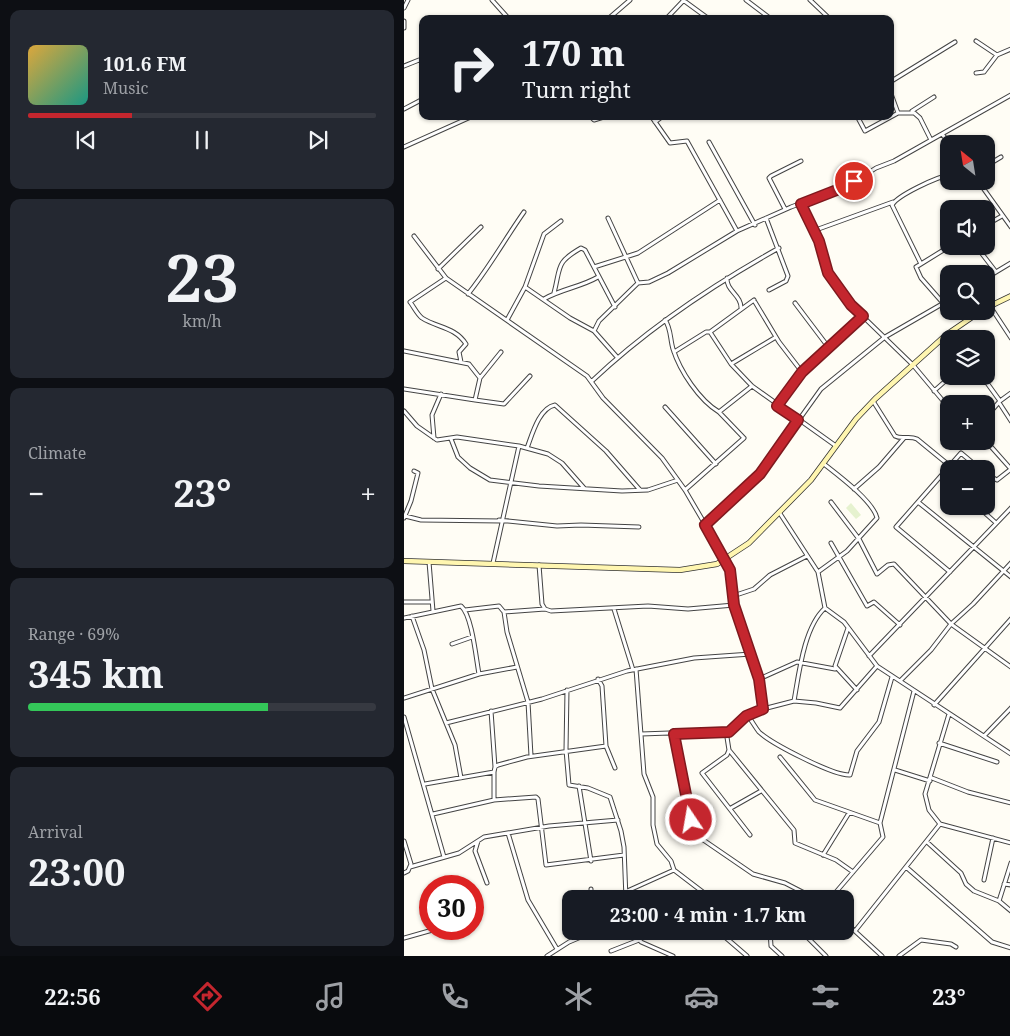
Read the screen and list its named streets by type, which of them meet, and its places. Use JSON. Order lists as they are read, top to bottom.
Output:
{
  "north": "top left",
  "page": {
    "turn": ["170 m", "Turn right"],
    "song": ["101.6 FM", "Music"],
    "map_buttons": ["+", "−"],
    "tile": [
      ["23", "km/h"],
      "Climate",
      ["Range · 69%", "345 km"],
      ["Arrival", "23:00"]
    ],
    "heat": ["−", "23°", "+"],
    "limit": "30",
    "trip": "23:00 · 4 min · 1.7 km",
    "tabs": ["22:56", "23°"]
  }
}
